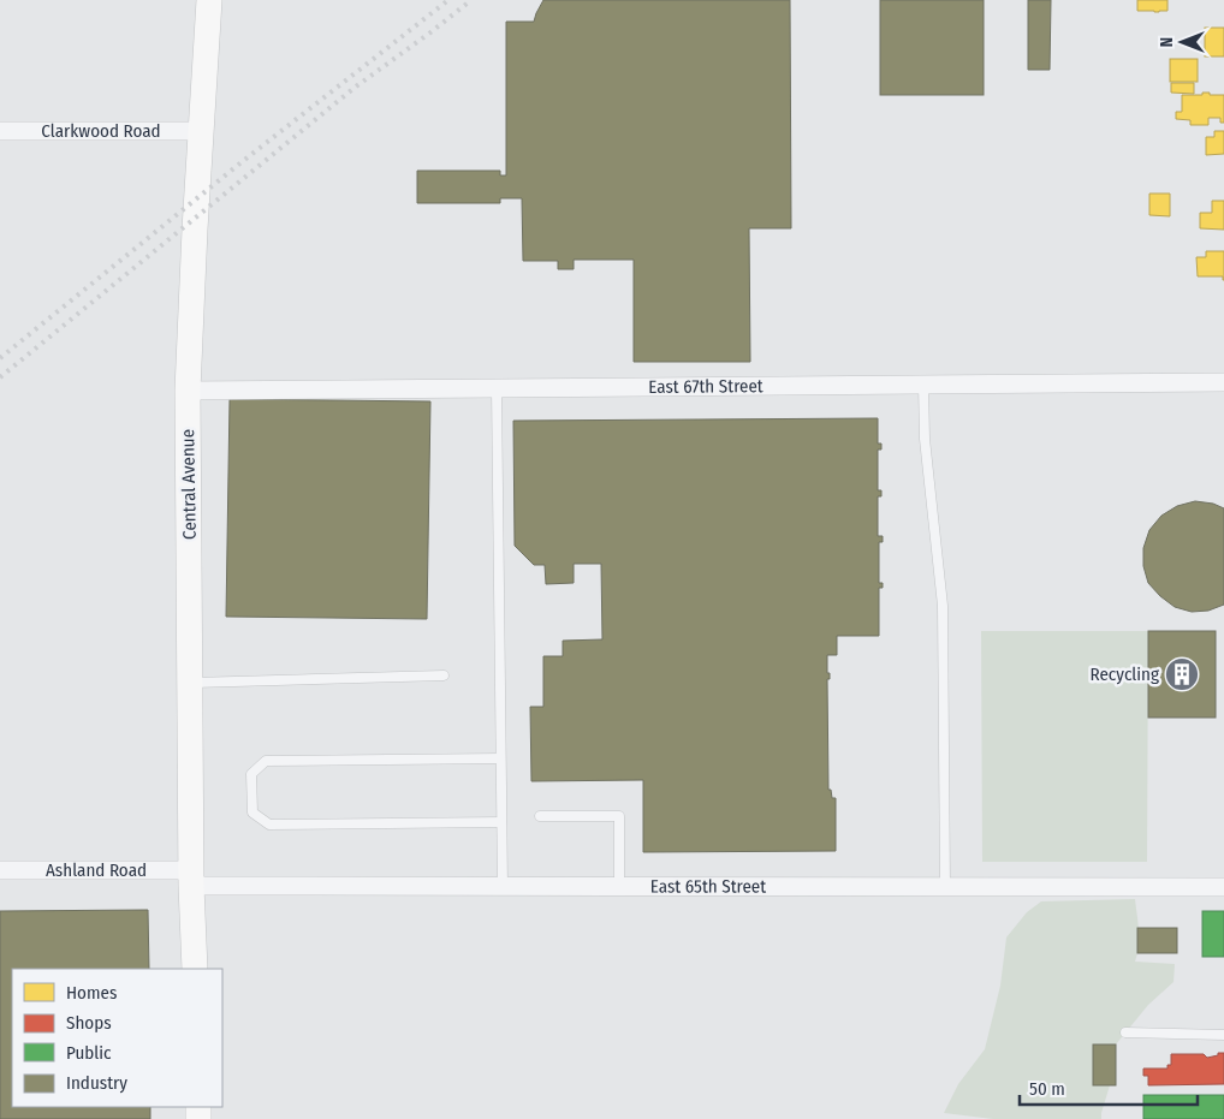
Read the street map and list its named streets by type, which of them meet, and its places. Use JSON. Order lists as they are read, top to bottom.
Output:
{
  "streets": {
    "street": [
      "Clarkwood Road",
      "East 67th Street",
      "Central Avenue",
      "Ashland Road",
      "East 65th Street"
    ]
  },
  "crossings": [
    ["Clarkwood Road", "Central Avenue"],
    ["East 67th Street", "Central Avenue"],
    ["Central Avenue", "Ashland Road"],
    ["Central Avenue", "East 65th Street"],
    ["Ashland Road", "East 65th Street"]
  ],
  "places": {
    "building": ["Recycling"]
  },
  "legend": [
    "Homes",
    "Shops",
    "Public",
    "Industry"
  ],
  "scale_bar": "50 m",
  "north": "left"
}
